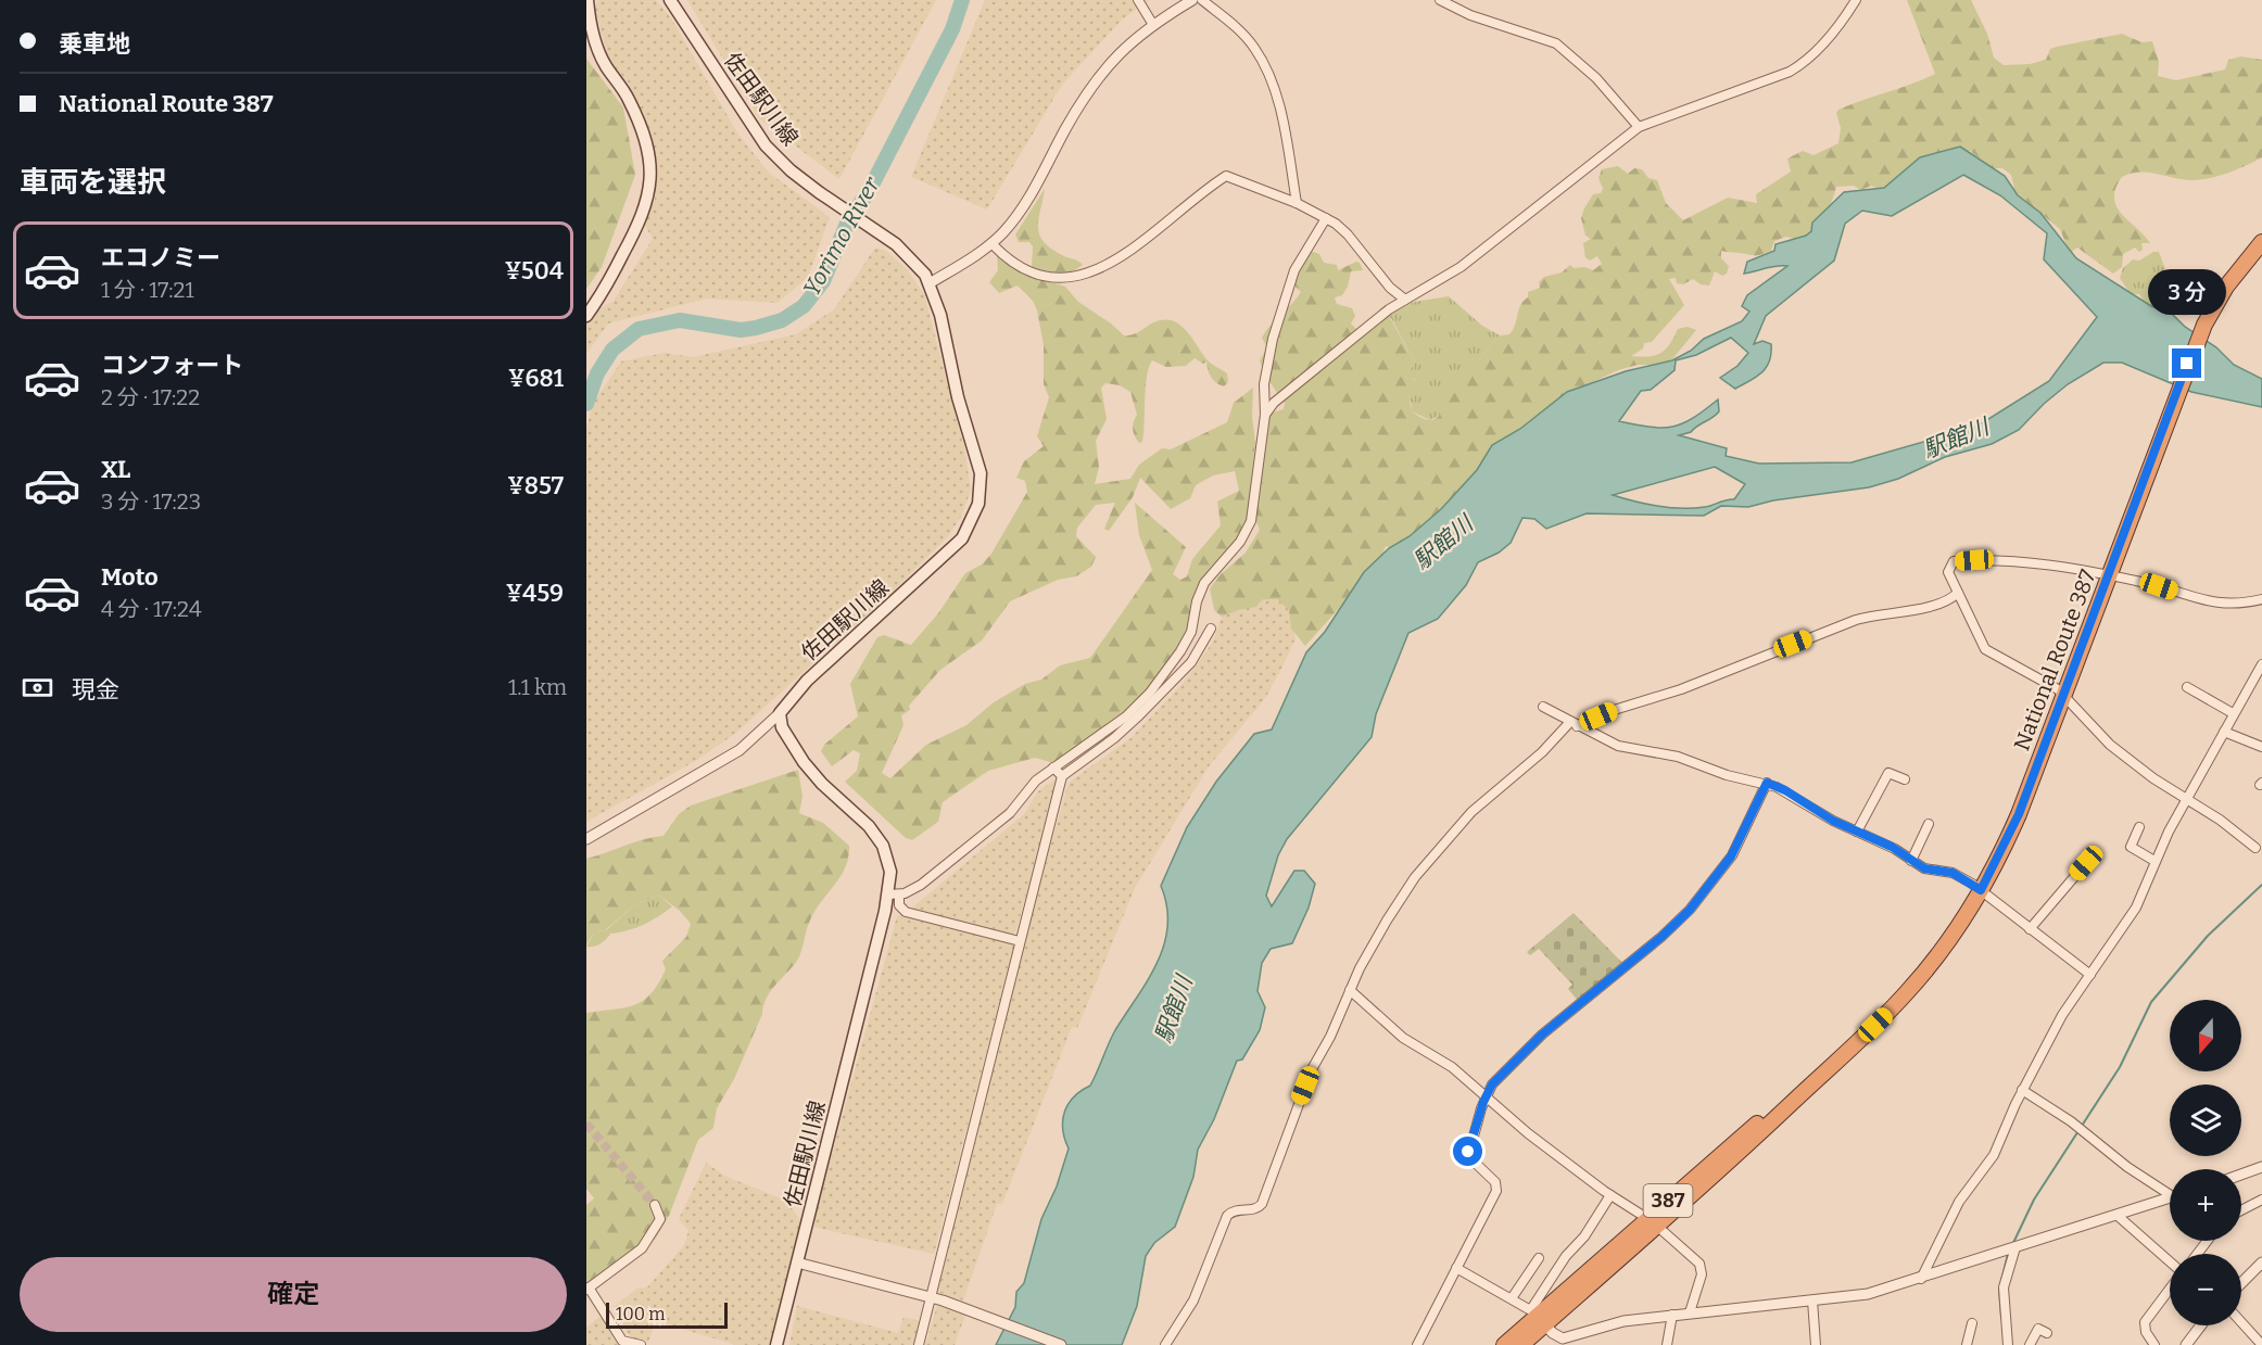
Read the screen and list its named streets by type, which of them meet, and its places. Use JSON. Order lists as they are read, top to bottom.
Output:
{
  "streets": {
    "highway": ["National Route 387", "387"],
    "main road": ["佐田駅川線"]
  },
  "water": ["Yorimo River", "駅館川"],
  "scale_bar": "100 m",
  "north": "bottom",
  "page": {
    "banner": ["乗車地", "National Route 387"],
    "heading": "車両を選択",
    "list": [
      {
        "name": "エコノミー",
        "note": "1 分 · 17:21",
        "value": "¥504"
      },
      {
        "name": "コンフォート",
        "note": "2 分 · 17:22",
        "value": "¥681"
      },
      {
        "name": "XL",
        "note": "3 分 · 17:23",
        "value": "¥857"
      },
      {
        "name": "Moto",
        "note": "4 分 · 17:24",
        "value": "¥459"
      }
    ],
    "bubble": "3 分",
    "pay": ["現金", "1.1 km"],
    "map_buttons": ["+", "−"],
    "buttons": "確定",
    "scale": "100 m"
  }
}
